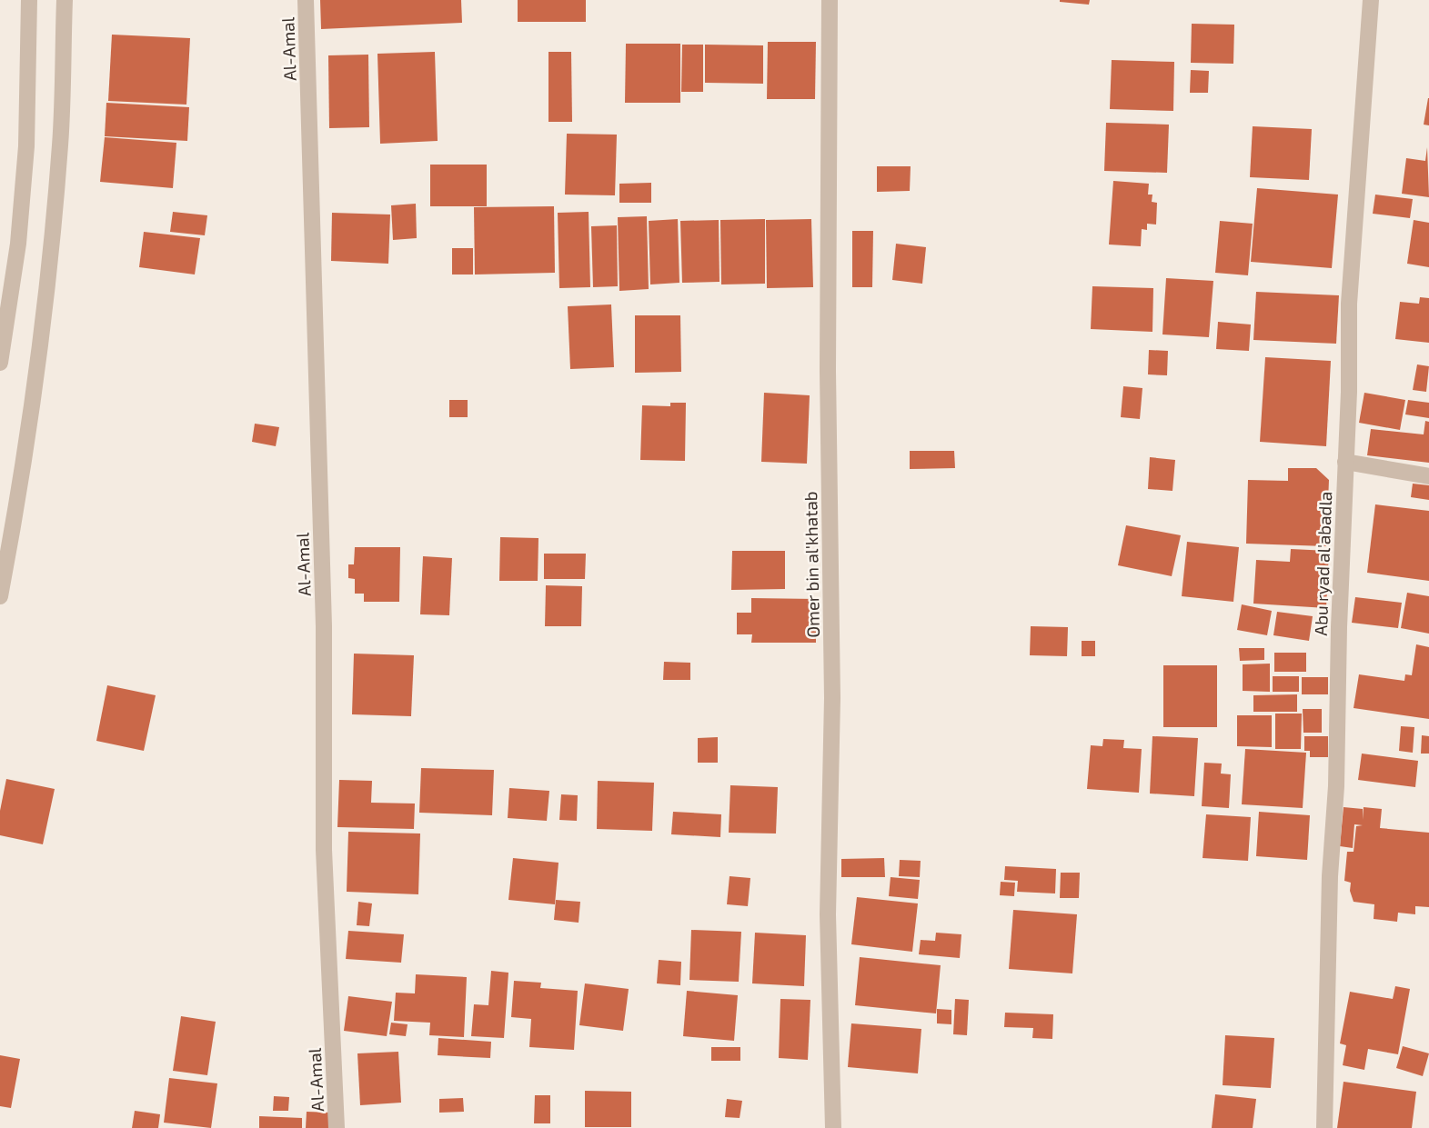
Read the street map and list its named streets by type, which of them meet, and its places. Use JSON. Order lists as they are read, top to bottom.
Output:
{
  "streets": {
    "street": ["Al-Amal", "Abu ryad al'abadla", "Omer bin al'khatab"]
  }
}
